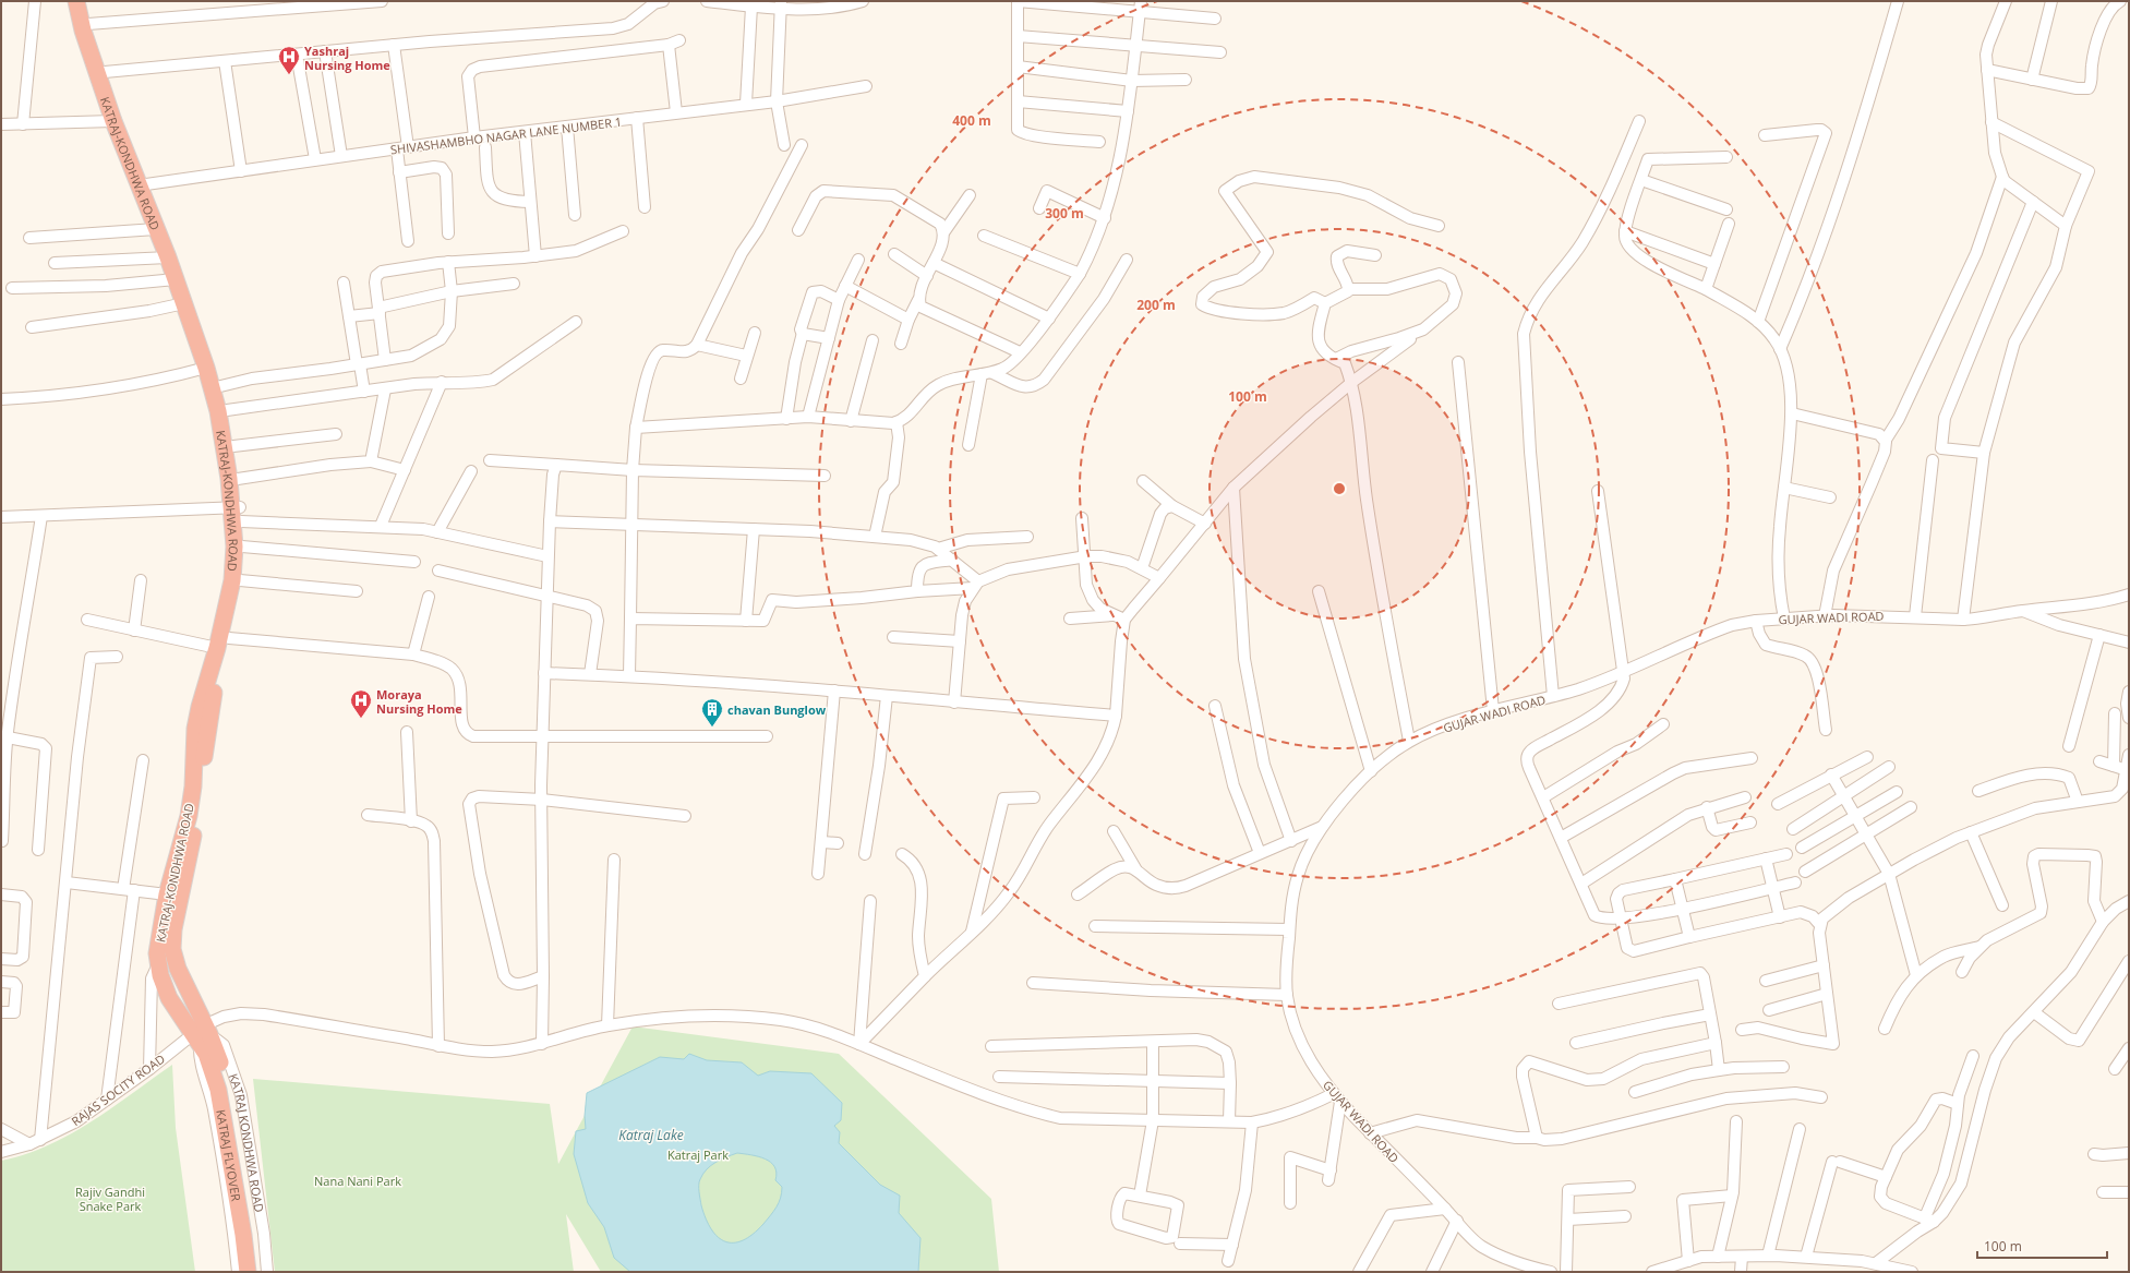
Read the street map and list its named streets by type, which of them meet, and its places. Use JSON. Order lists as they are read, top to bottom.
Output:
{
  "streets": {
    "highway": ["KATRAJ-KONDHWA ROAD", "KATRAJ FLYOVER"],
    "street": [
      "SHIVASHAMBHO NAGAR LANE NUMBER 1",
      "GUJAR WADI ROAD",
      "RAJAS SOCITY ROAD",
      "KATRAJ KONDHWA ROAD"
    ]
  },
  "crossings": [
    ["SHIVASHAMBHO NAGAR LANE NUMBER 1", "KATRAJ-KONDHWA ROAD"],
    ["KATRAJ-KONDHWA ROAD", "RAJAS SOCITY ROAD"],
    ["KATRAJ-KONDHWA ROAD", "KATRAJ KONDHWA ROAD"],
    ["KATRAJ-KONDHWA ROAD", "KATRAJ FLYOVER"],
    ["GUJAR WADI ROAD", "RAJAS SOCITY ROAD"],
    ["RAJAS SOCITY ROAD", "KATRAJ KONDHWA ROAD"],
    ["RAJAS SOCITY ROAD", "KATRAJ FLYOVER"],
    ["KATRAJ KONDHWA ROAD", "KATRAJ FLYOVER"]
  ],
  "water": ["Katraj Lake"],
  "parks": ["Katraj Park", "Nana Nani Park", "Rajiv Gandhi Snake Park"],
  "places": {
    "hospital": ["Yashraj Nursing Home", "Moraya Nursing Home"],
    "building": ["chavan Bunglow"]
  },
  "scale_bar": "100 m",
  "rings": [
    "400 m",
    "300 m",
    "200 m",
    "100 m"
  ]
}
